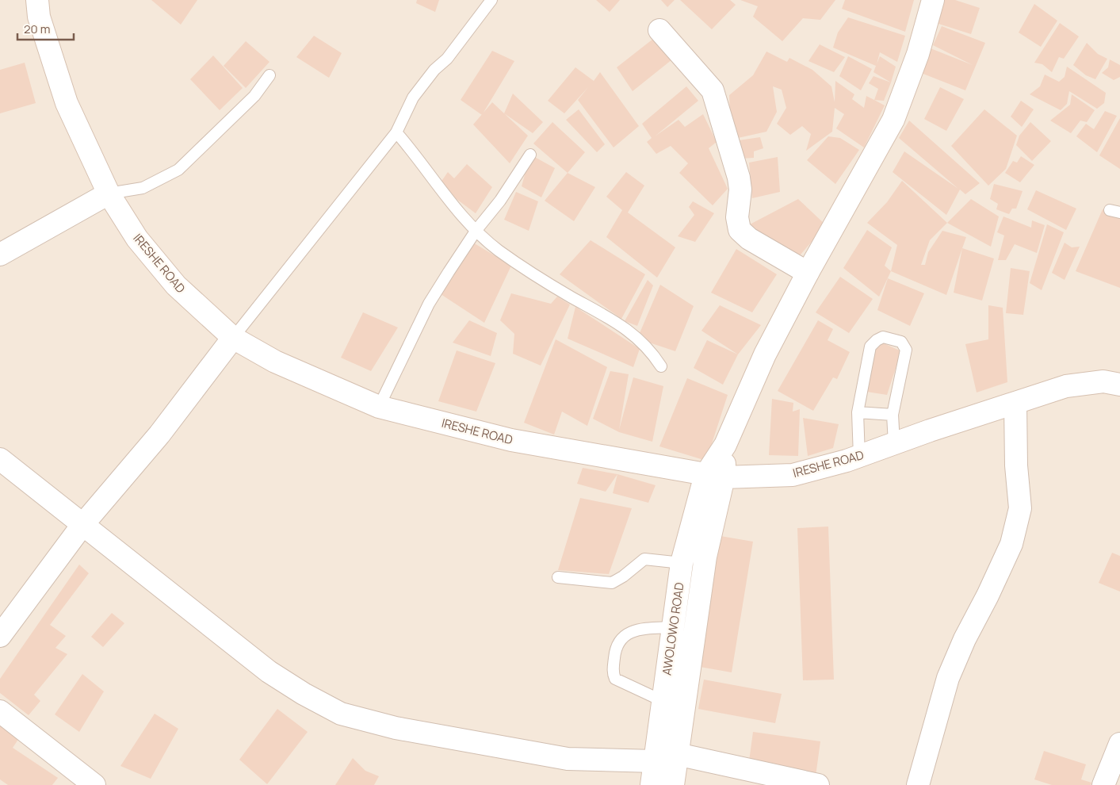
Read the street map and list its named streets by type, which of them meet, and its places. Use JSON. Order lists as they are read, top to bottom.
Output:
{
  "streets": {
    "main road": ["IRESHE ROAD", "AWOLOWO ROAD"]
  },
  "crossings": [
    ["IRESHE ROAD", "AWOLOWO ROAD"]
  ],
  "scale_bar": "20 m"
}
